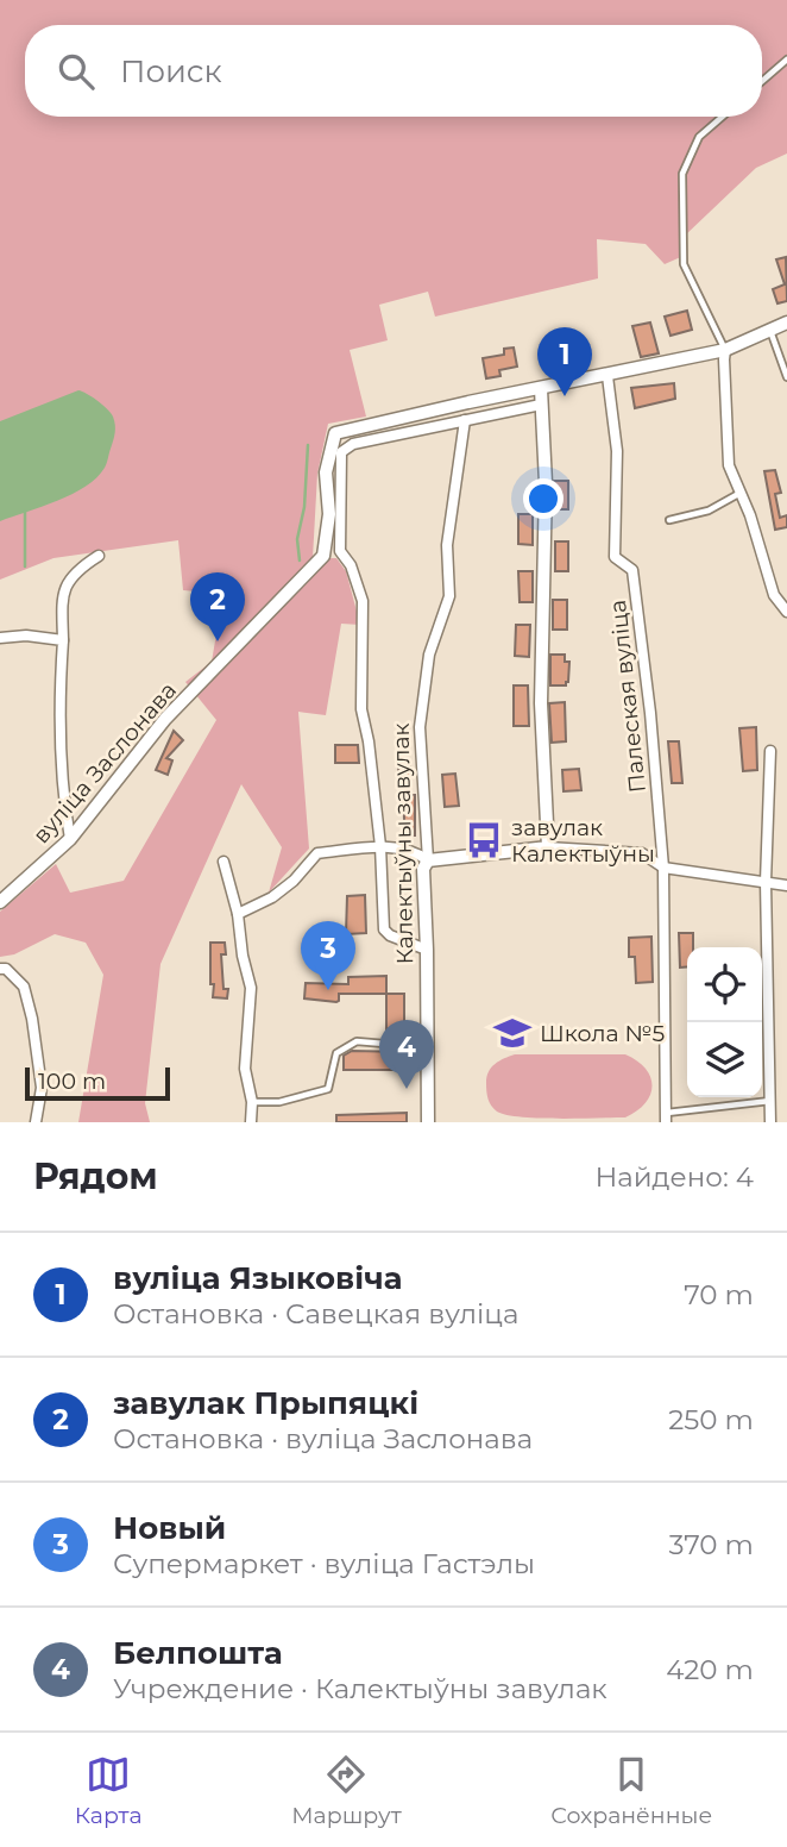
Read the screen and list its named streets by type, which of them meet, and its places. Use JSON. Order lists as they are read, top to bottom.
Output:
{
  "streets": {
    "street": ["Палеская вуліца", "вуліца Заслонава", "Калектыўны завулак"]
  },
  "places": {
    "bus stop": ["завулак Калектыўны"],
    "school or university": ["Школа №5"]
  },
  "scale_bar": "100 m",
  "page": {
    "search": "Поиск",
    "pins": [
      "1",
      "2",
      "3",
      "4"
    ],
    "scale": "100 m",
    "heading": ["Рядом", "Найдено: 4"],
    "list": [
      {
        "mark": "1",
        "name": "вуліца Языковіча",
        "note": "Остановка · Савецкая вуліца",
        "value": "70 m"
      },
      {
        "mark": "2",
        "name": "завулак Прыпяцкі",
        "note": "Остановка · вуліца Заслонава",
        "value": "250 m"
      },
      {
        "mark": "3",
        "name": "Новый",
        "note": "Супермаркет · вуліца Гастэлы",
        "value": "370 m"
      },
      {
        "mark": "4",
        "name": "Белпошта",
        "note": "Учреждение · Калектыўны завулак",
        "value": "420 m"
      }
    ],
    "nav": ["Карта", "Маршрут", "Сохранённые"]
  }
}
